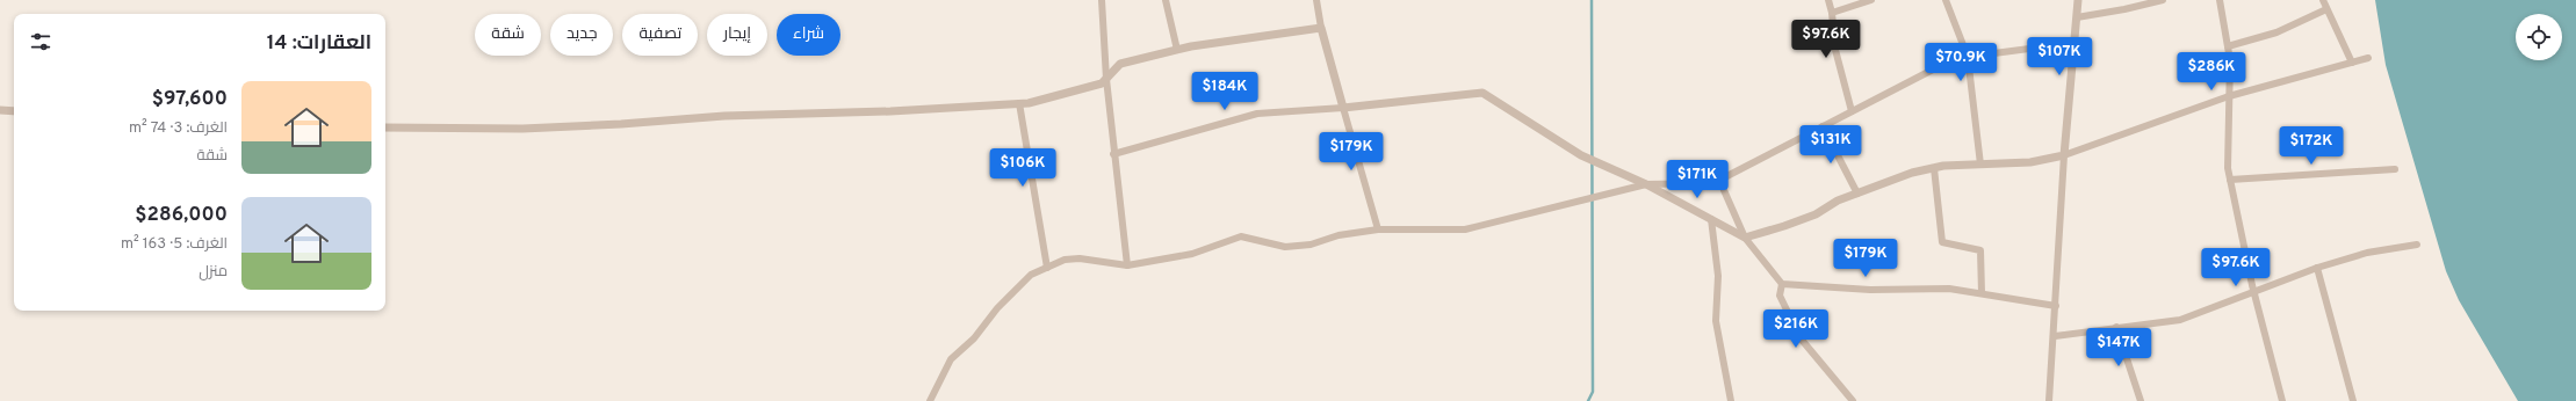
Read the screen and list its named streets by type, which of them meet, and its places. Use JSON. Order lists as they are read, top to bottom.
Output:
{
  "page": {
    "chip": [
      "شراء",
      "إيجار",
      "تصفية",
      "جديد",
      "شقة"
    ],
    "heading": "العقارات: 14",
    "price": [
      "$97.6K",
      "$107K",
      "$70.9K",
      "$286K",
      "$184K",
      "$131K",
      "$172K",
      "$179K",
      "$106K",
      "$171K",
      "$179K",
      "$97.6K",
      "$216K",
      "$147K"
    ],
    "list": [
      {
        "name": "$97,600",
        "note": "الغرف: 3 · 74 m² · شقة"
      },
      {
        "name": "$286,000",
        "note": "الغرف: 5 · 163 m² · منزل"
      }
    ]
  }
}
